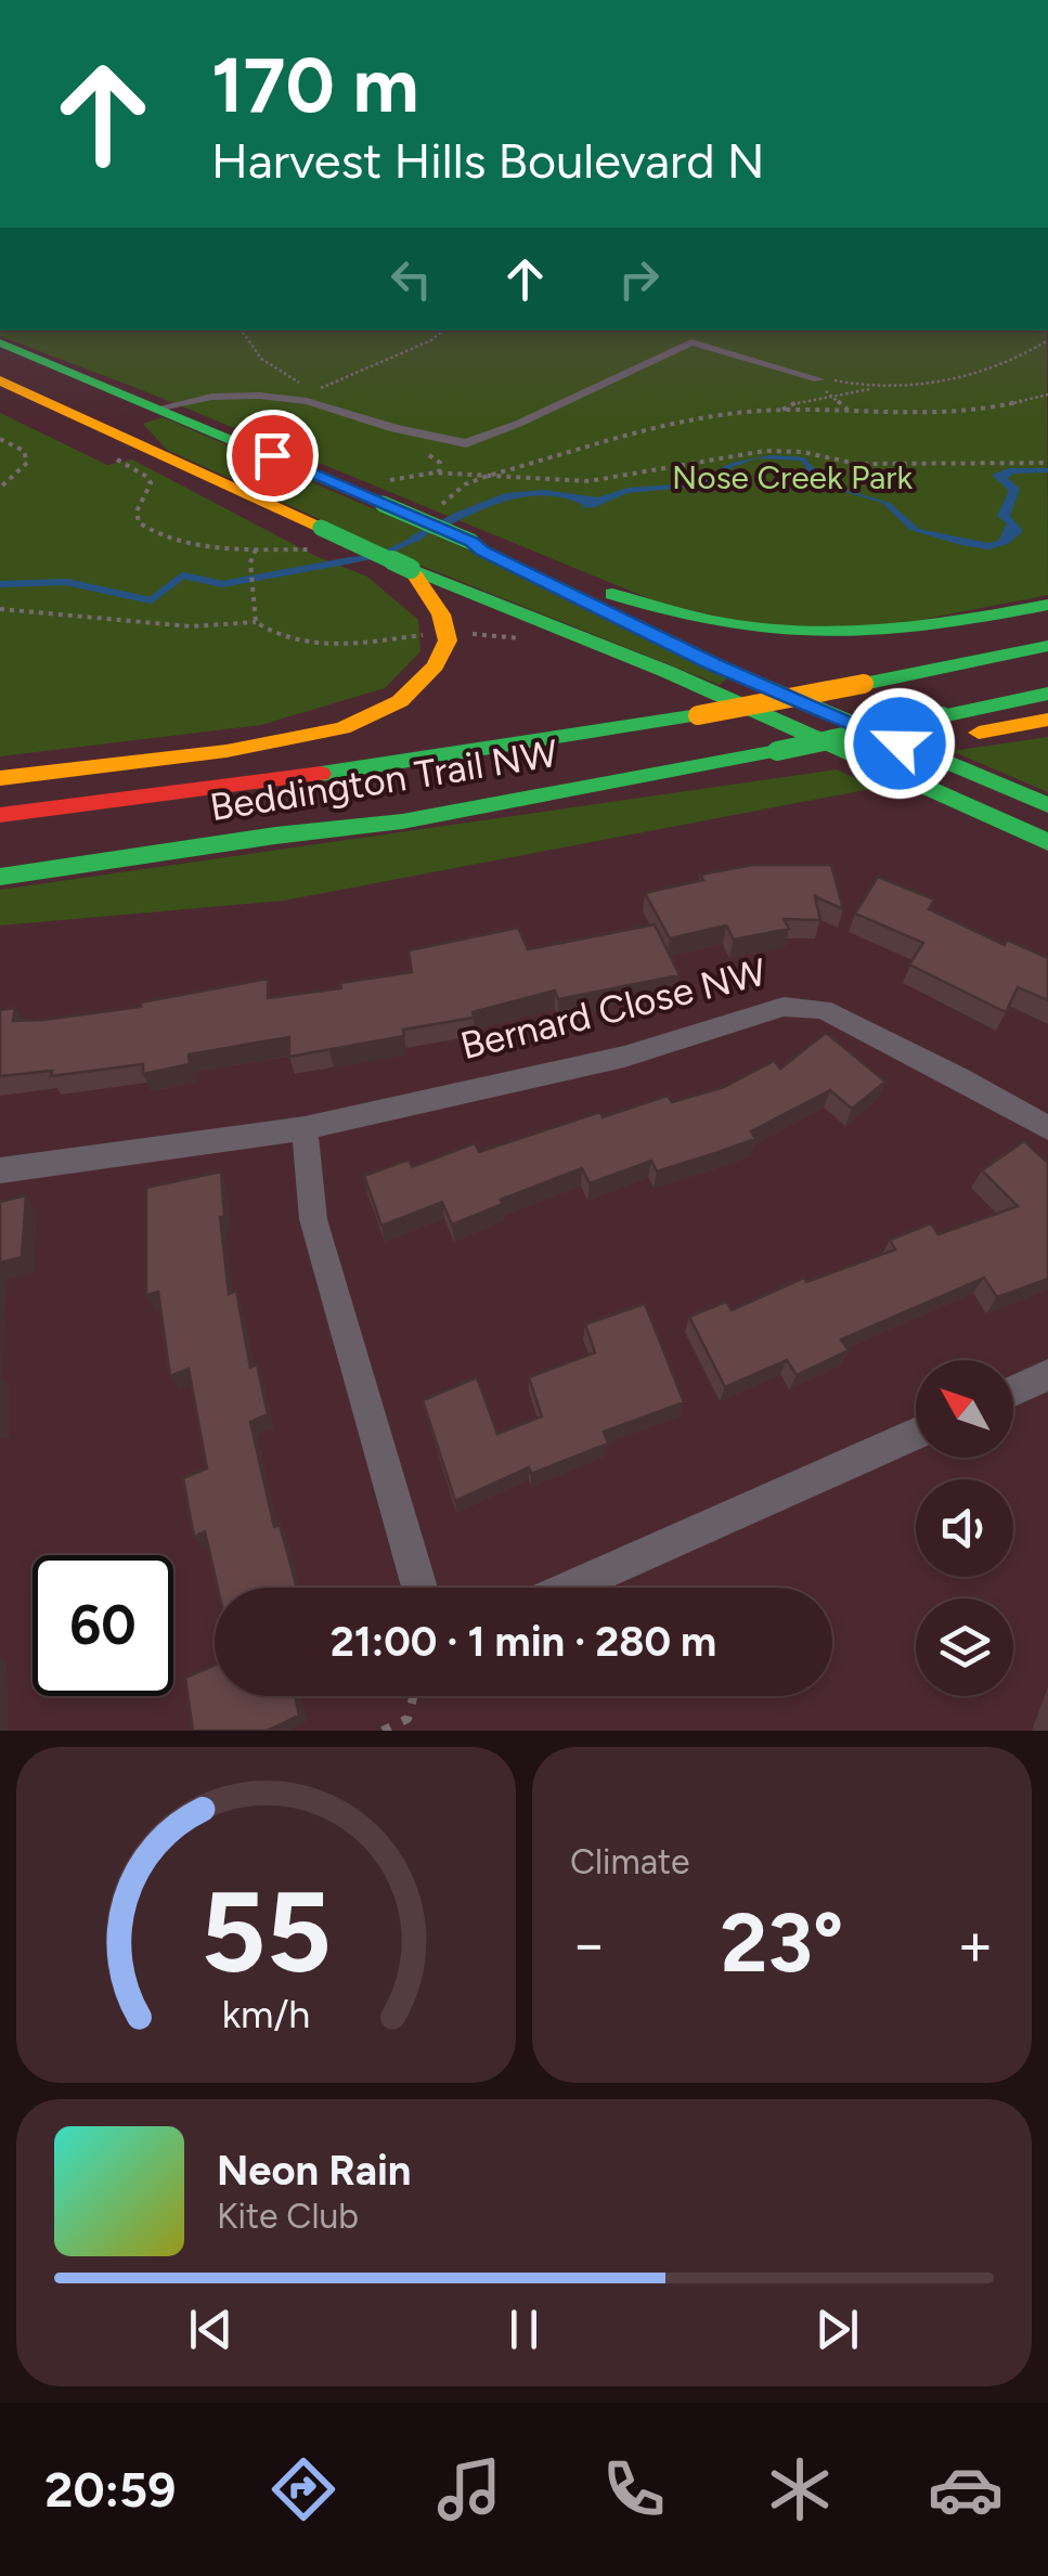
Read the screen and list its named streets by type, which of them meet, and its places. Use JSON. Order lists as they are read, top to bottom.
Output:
{
  "streets": {
    "main road": ["Beddington Trail NW"],
    "street": ["Bernard Close NW"]
  },
  "parks": ["Nose Creek Park"],
  "north": "top left",
  "page": {
    "turn": ["170 m", "Harvest Hills Boulevard N"],
    "limit": "60",
    "trip": "21:00 · 1 min · 280 m",
    "tile": "Climate",
    "heat": ["−", "23°", "+"],
    "song": ["Neon Rain", "Kite Club"],
    "tabs": "20:59",
    "gauge": ["55", "km/h"]
  }
}
